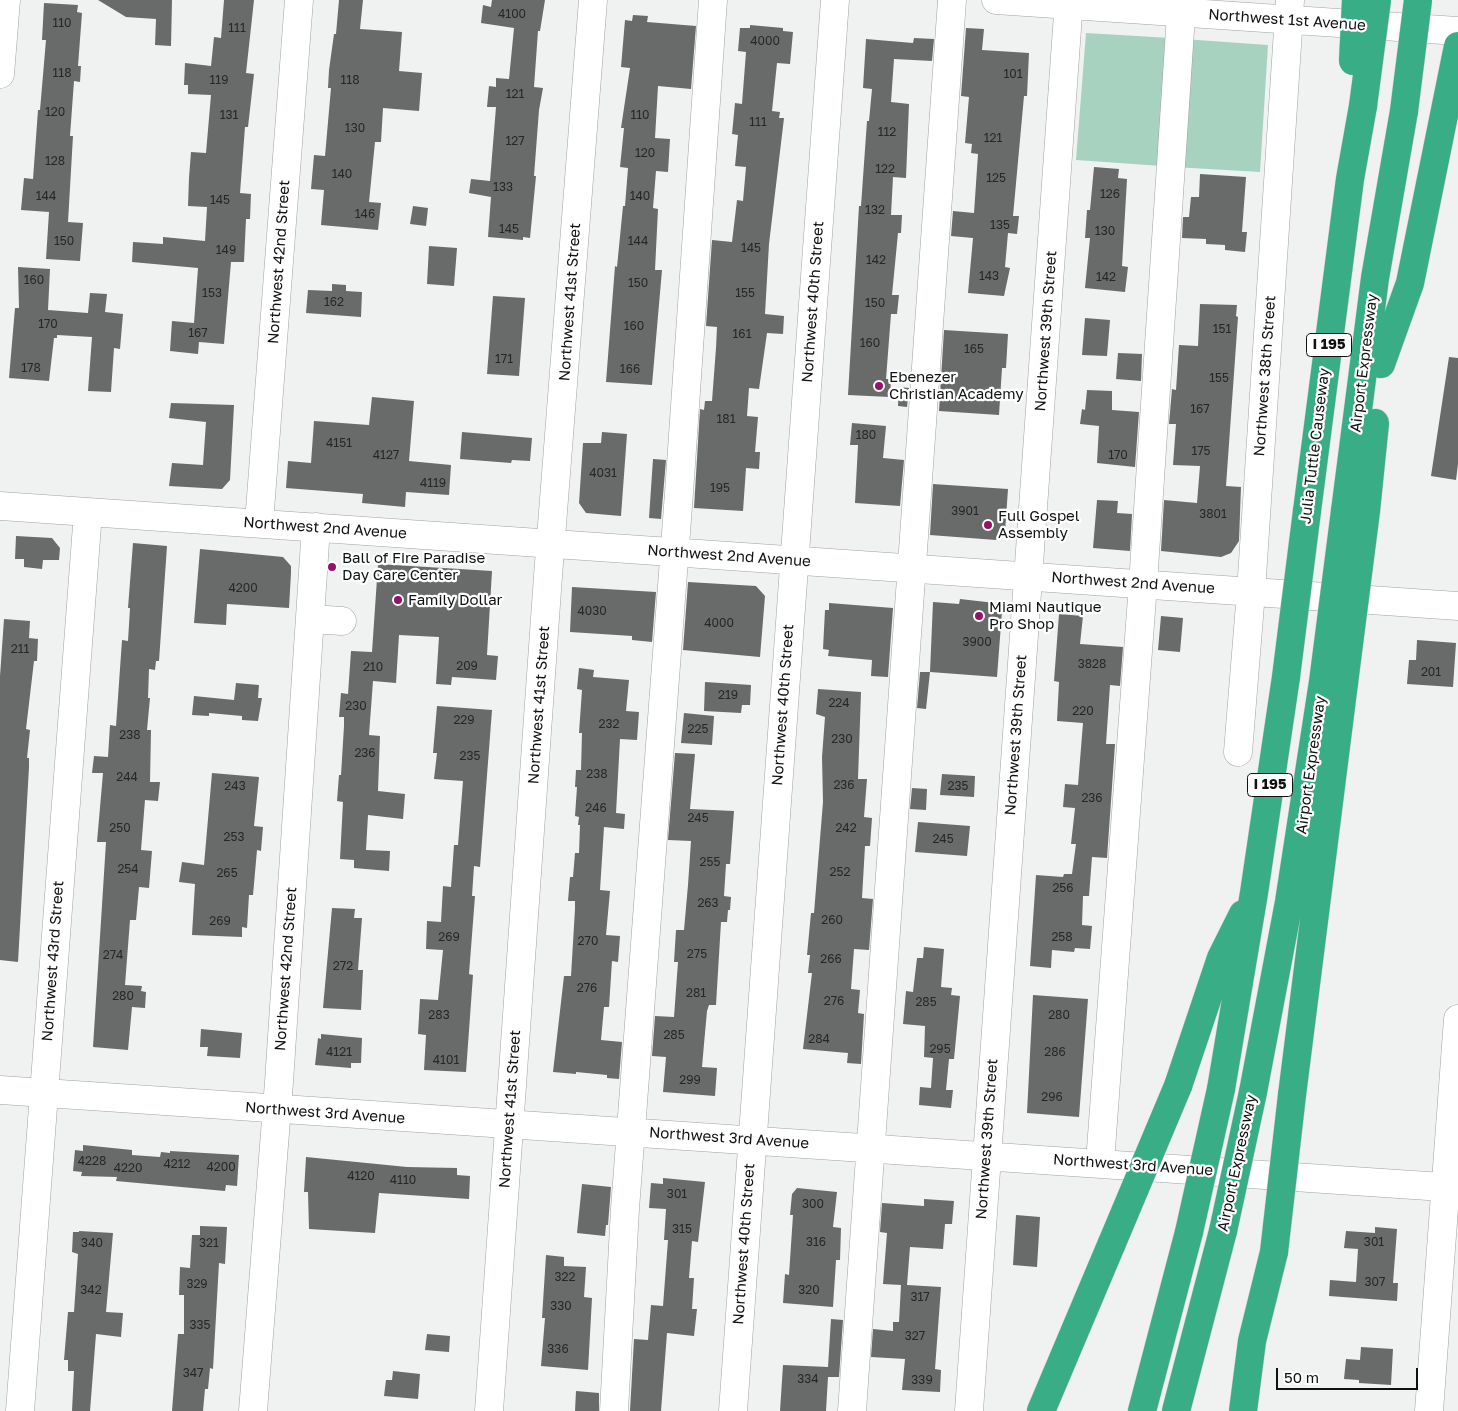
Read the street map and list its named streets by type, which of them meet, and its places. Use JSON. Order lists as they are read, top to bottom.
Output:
{
  "streets": {
    "highway": ["I 195", "Airport Expressway", "Julia Tuttle Causeway"],
    "street": [
      "Northwest 1st Avenue",
      "Northwest 42nd Street",
      "Northwest 41st Street",
      "Northwest 40th Street",
      "Northwest 39th Street",
      "Northwest 38th Street",
      "Northwest 2nd Avenue",
      "Northwest 43rd Street",
      "Northwest 3rd Avenue"
    ]
  },
  "crossings": [
    ["Northwest 1st Avenue", "Northwest 39th Street"],
    ["Northwest 1st Avenue", "Northwest 38th Street"],
    ["Northwest 42nd Street", "Northwest 2nd Avenue"],
    ["Northwest 42nd Street", "Northwest 3rd Avenue"],
    ["Northwest 41st Street", "Northwest 2nd Avenue"],
    ["Northwest 41st Street", "Northwest 3rd Avenue"],
    ["Northwest 40th Street", "Northwest 2nd Avenue"],
    ["Northwest 40th Street", "Northwest 3rd Avenue"],
    ["Northwest 39th Street", "Northwest 2nd Avenue"],
    ["Northwest 39th Street", "Northwest 3rd Avenue"],
    ["Airport Expressway", "Julia Tuttle Causeway"],
    ["Northwest 38th Street", "Northwest 2nd Avenue"],
    ["Northwest 2nd Avenue", "Northwest 43rd Street"],
    ["Northwest 43rd Street", "Northwest 3rd Avenue"]
  ],
  "places": [
    "Ebenezer Christian Academy",
    "Full Gospel Assembly",
    "Ball of Fire Paradise Day Care Center",
    "Family Dollar",
    "Miami Nautique Pro Shop"
  ],
  "house_numbers": [
    "4100",
    "110",
    "111",
    "4000",
    "118",
    "101",
    "119",
    "118",
    "121",
    "120",
    "131",
    "110",
    "111",
    "130",
    "112",
    "121",
    "127",
    "120",
    "128",
    "122",
    "140",
    "125",
    "133",
    "126",
    "144",
    "140",
    "145",
    "132",
    "146",
    "135",
    "145",
    "130",
    "150",
    "144",
    "145",
    "149",
    "142",
    "143",
    "142",
    "160",
    "150",
    "153",
    "155",
    "162",
    "150",
    "170",
    "160",
    "151",
    "167",
    "161",
    "160",
    "165",
    "171",
    "178",
    "166",
    "155",
    "167",
    "181",
    "180",
    "4151",
    "175",
    "4127",
    "170",
    "4031",
    "4119",
    "195",
    "3901",
    "3801",
    "4200",
    "4030",
    "4000",
    "3900",
    "211",
    "3828",
    "209",
    "210",
    "201",
    "219",
    "224",
    "230",
    "220",
    "229",
    "232",
    "225",
    "238",
    "230",
    "236",
    "235",
    "238",
    "244",
    "236",
    "243",
    "235",
    "236",
    "246",
    "245",
    "250",
    "242",
    "253",
    "245",
    "255",
    "254",
    "252",
    "265",
    "256",
    "263",
    "260",
    "269",
    "269",
    "258",
    "270",
    "275",
    "274",
    "266",
    "272",
    "276",
    "281",
    "280",
    "276",
    "285",
    "283",
    "280",
    "285",
    "284",
    "295",
    "4121",
    "286",
    "4101",
    "299",
    "296",
    "4228",
    "4212",
    "4200",
    "4220",
    "4120",
    "4110",
    "301",
    "300",
    "315",
    "316",
    "301",
    "340",
    "321",
    "322",
    "307",
    "329",
    "342",
    "320",
    "317",
    "330",
    "335",
    "327",
    "336",
    "347",
    "334",
    "339"
  ],
  "scale_bar": "50 m"
}
